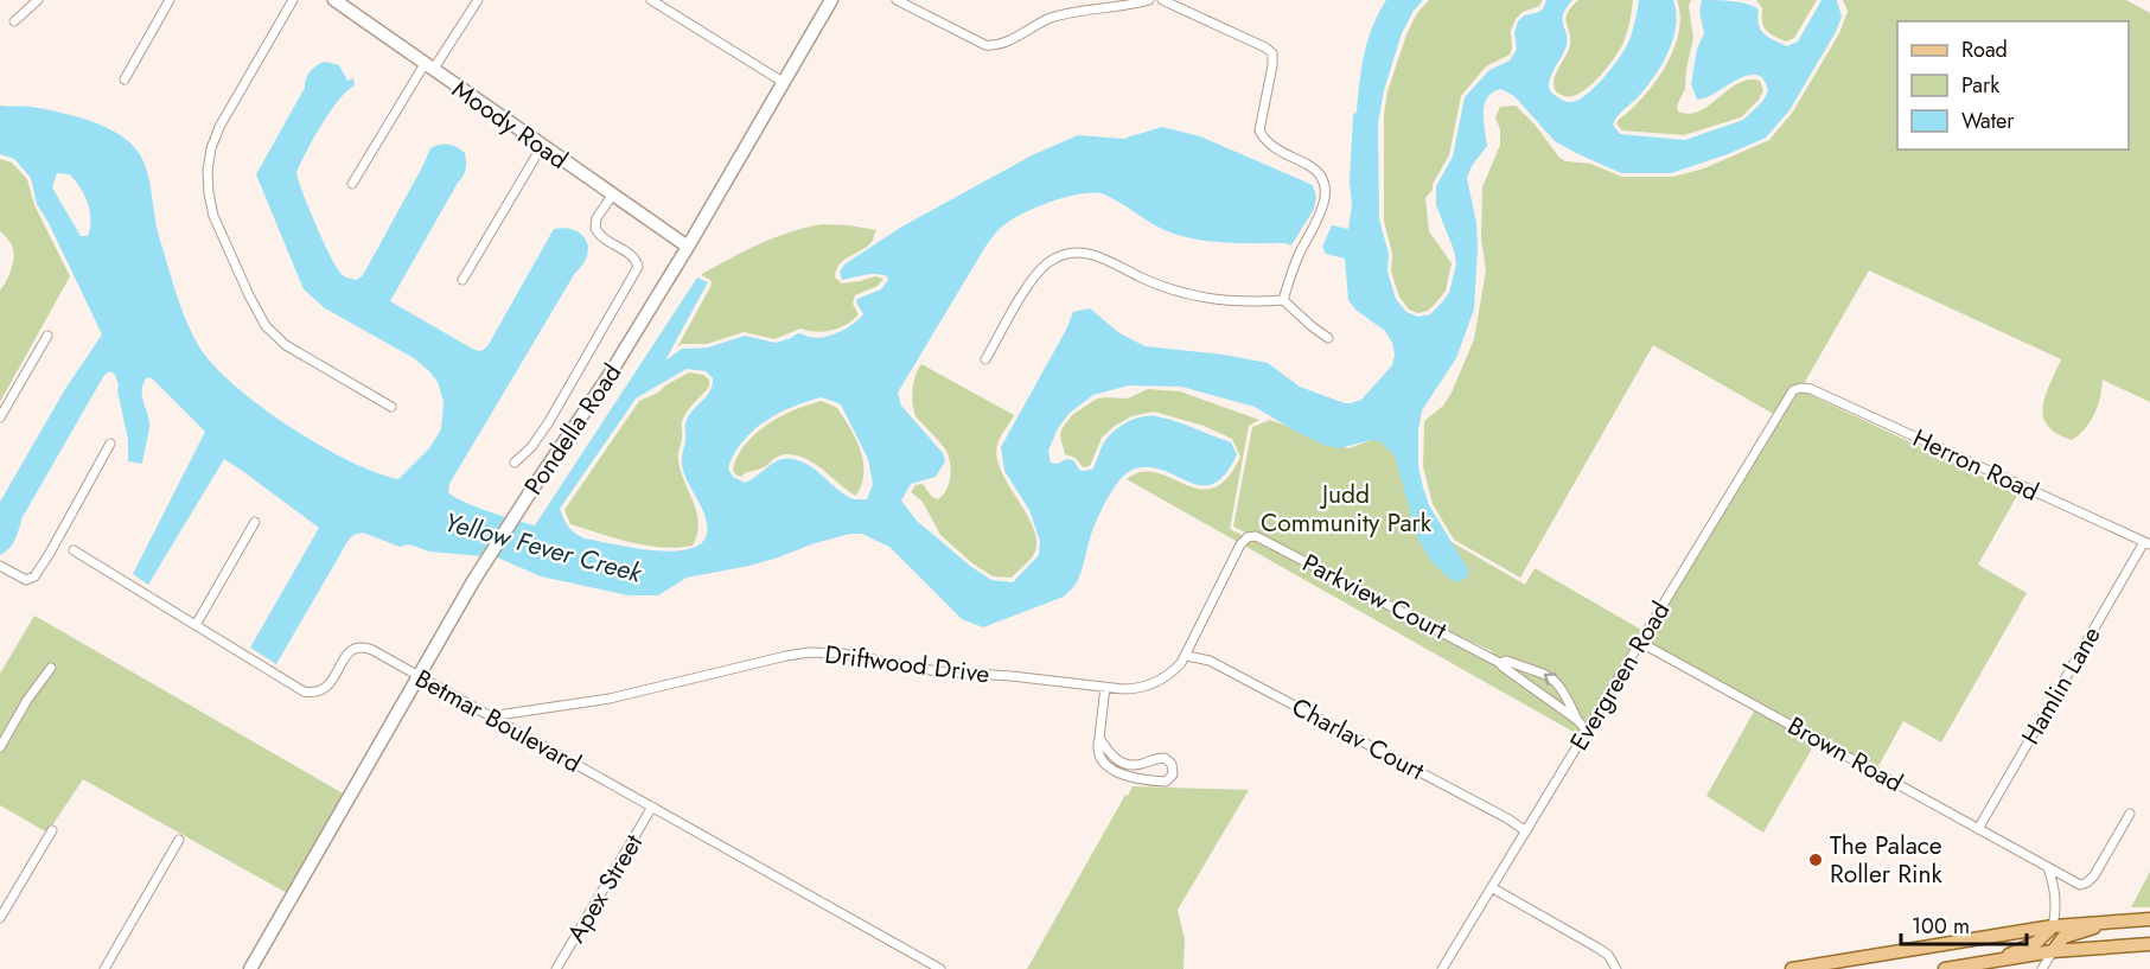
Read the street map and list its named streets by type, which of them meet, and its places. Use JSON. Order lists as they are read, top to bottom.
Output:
{
  "streets": {
    "main road": ["Moody Road", "Pondella Road"],
    "street": [
      "Herron Road",
      "Parkview Court",
      "Driftwood Drive",
      "Evergreen Road",
      "Hamlin Lane",
      "Betmar Boulevard",
      "Charlav Court",
      "Brown Road",
      "Apex Street"
    ]
  },
  "crossings": [
    ["Moody Road", "Pondella Road"],
    ["Pondella Road", "Betmar Boulevard"],
    ["Herron Road", "Evergreen Road"],
    ["Herron Road", "Hamlin Lane"],
    ["Parkview Court", "Driftwood Drive"],
    ["Parkview Court", "Evergreen Road"],
    ["Driftwood Drive", "Betmar Boulevard"],
    ["Driftwood Drive", "Charlav Court"],
    ["Evergreen Road", "Charlav Court"],
    ["Evergreen Road", "Brown Road"],
    ["Hamlin Lane", "Brown Road"],
    ["Betmar Boulevard", "Apex Street"]
  ],
  "water": ["Yellow Fever Creek"],
  "parks": ["Judd Community Park"],
  "places": ["The Palace Roller Rink"],
  "legend": ["Road", "Park", "Water"],
  "scale_bar": "100 m"
}
